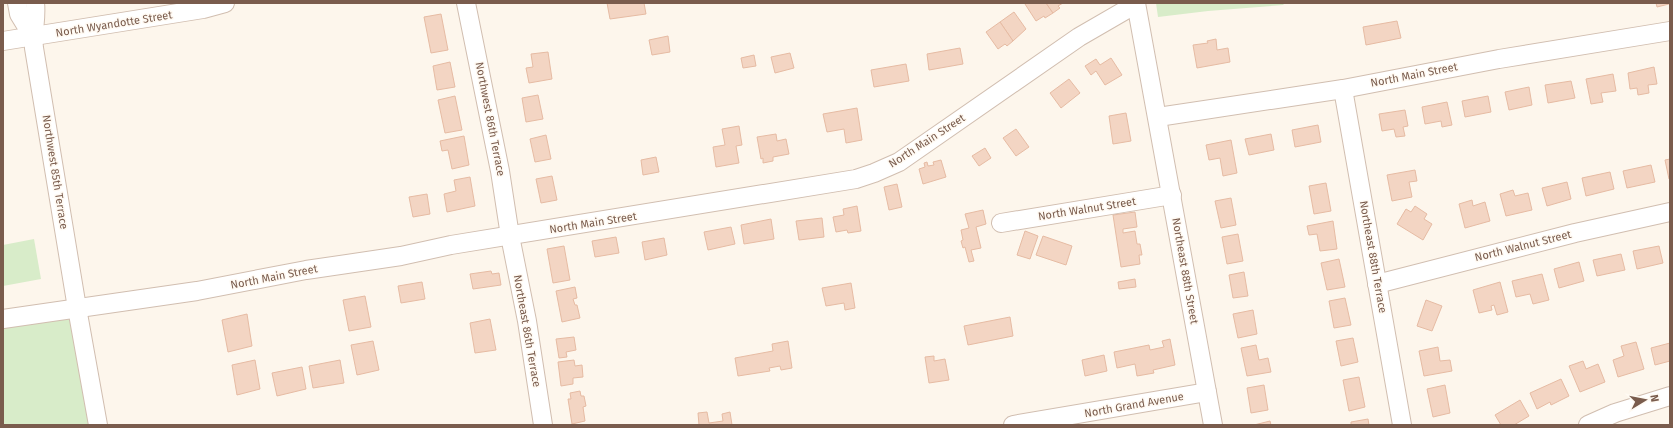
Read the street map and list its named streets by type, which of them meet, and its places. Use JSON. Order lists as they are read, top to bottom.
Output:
{
  "streets": {
    "street": [
      "North Wyandotte Street",
      "North Main Street",
      "Northwest 86th Terrace",
      "Northwest 85th Terrace",
      "North Walnut Street",
      "Northeast 88th Terrace",
      "Northeast 88th Street",
      "Northeast 86th Terrace",
      "North Grand Avenue"
    ]
  },
  "crossings": [
    ["North Wyandotte Street", "Northwest 85th Terrace"],
    ["North Main Street", "Northwest 86th Terrace"],
    ["North Main Street", "Northwest 85th Terrace"],
    ["North Main Street", "Northeast 88th Terrace"],
    ["North Main Street", "Northeast 88th Street"],
    ["North Main Street", "Northeast 86th Terrace"],
    ["Northwest 86th Terrace", "Northeast 86th Terrace"],
    ["North Walnut Street", "Northeast 88th Terrace"],
    ["North Walnut Street", "Northeast 88th Street"],
    ["Northeast 88th Street", "North Grand Avenue"]
  ],
  "north": "right"
}
